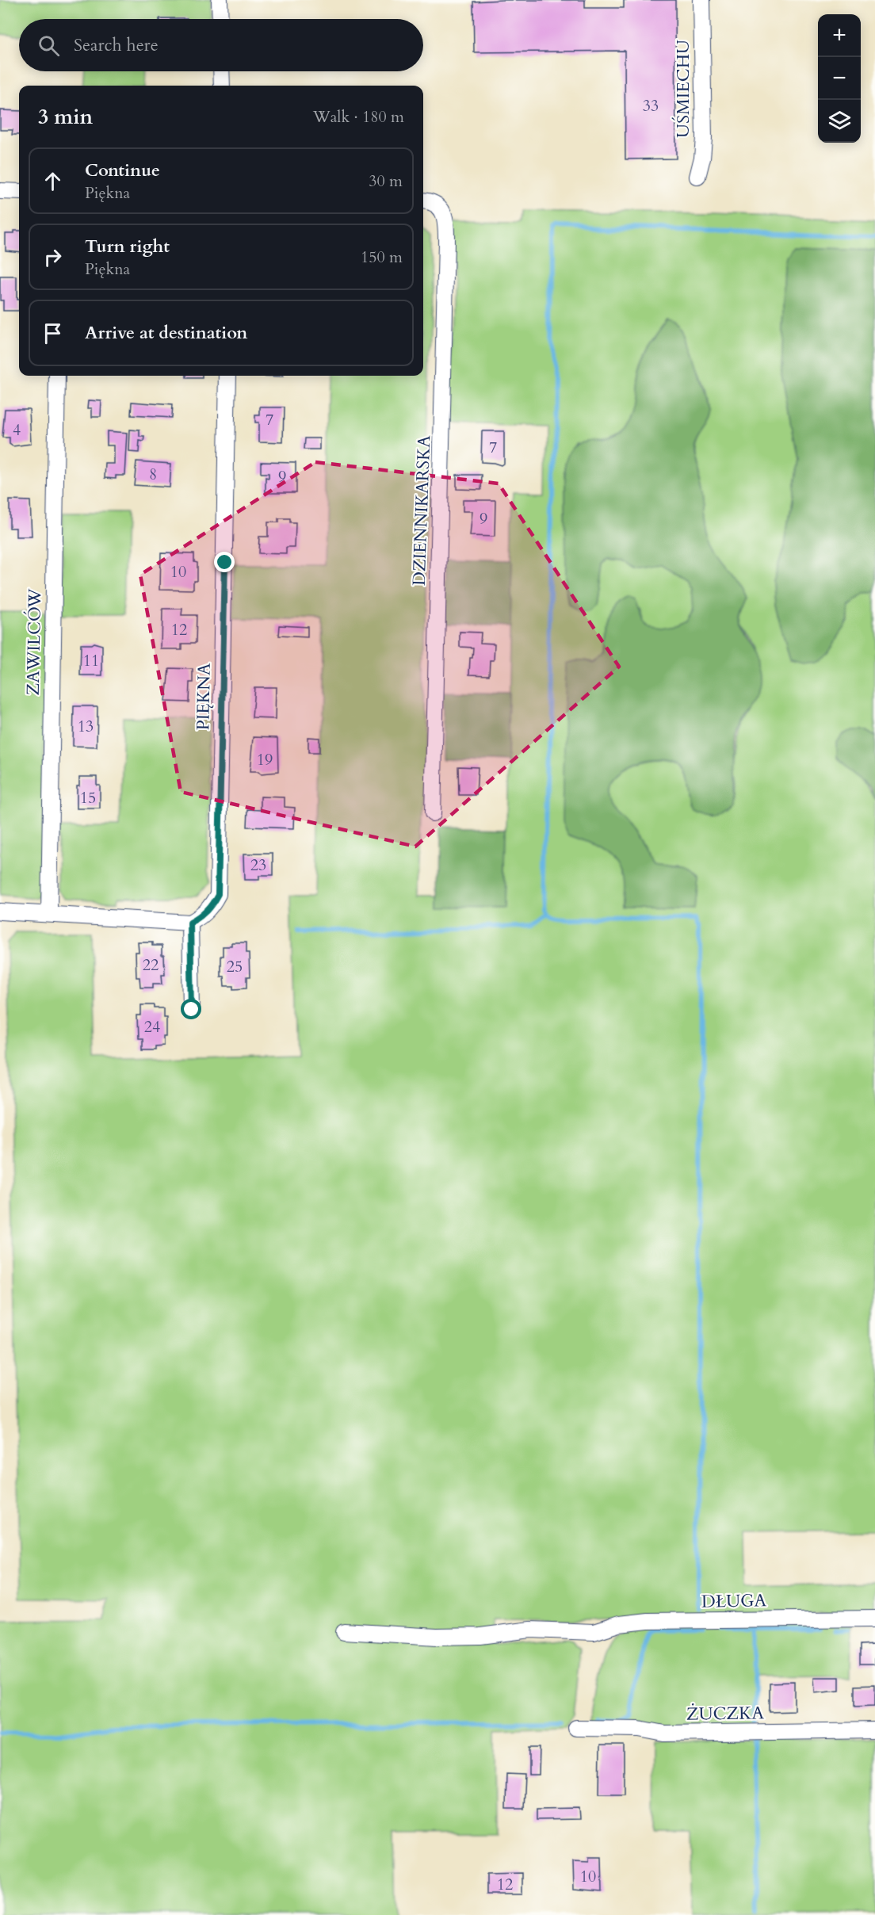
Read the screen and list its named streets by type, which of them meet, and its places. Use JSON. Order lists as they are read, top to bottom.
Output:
{
  "streets": {
    "street": [
      "UŚMIECHU",
      "DZIENNIKARSKA",
      "ZAWILCÓW",
      "PIĘKNA",
      "DŁUGA",
      "ŻUCZKA"
    ]
  },
  "house_numbers": [
    "33",
    "7",
    "4",
    "7",
    "8",
    "9",
    "9",
    "10",
    "12",
    "11",
    "13",
    "19",
    "15",
    "23",
    "22",
    "25",
    "24",
    "10",
    "12"
  ],
  "page": {
    "map_buttons": ["+", "−"],
    "search": "Search here",
    "heading": ["3 min", "Walk · 180 m"],
    "list": [
      ["Continue", "Piękna", "30 m"],
      ["Turn right", "Piękna", "150 m"],
      "Arrive at destination"
    ]
  }
}
